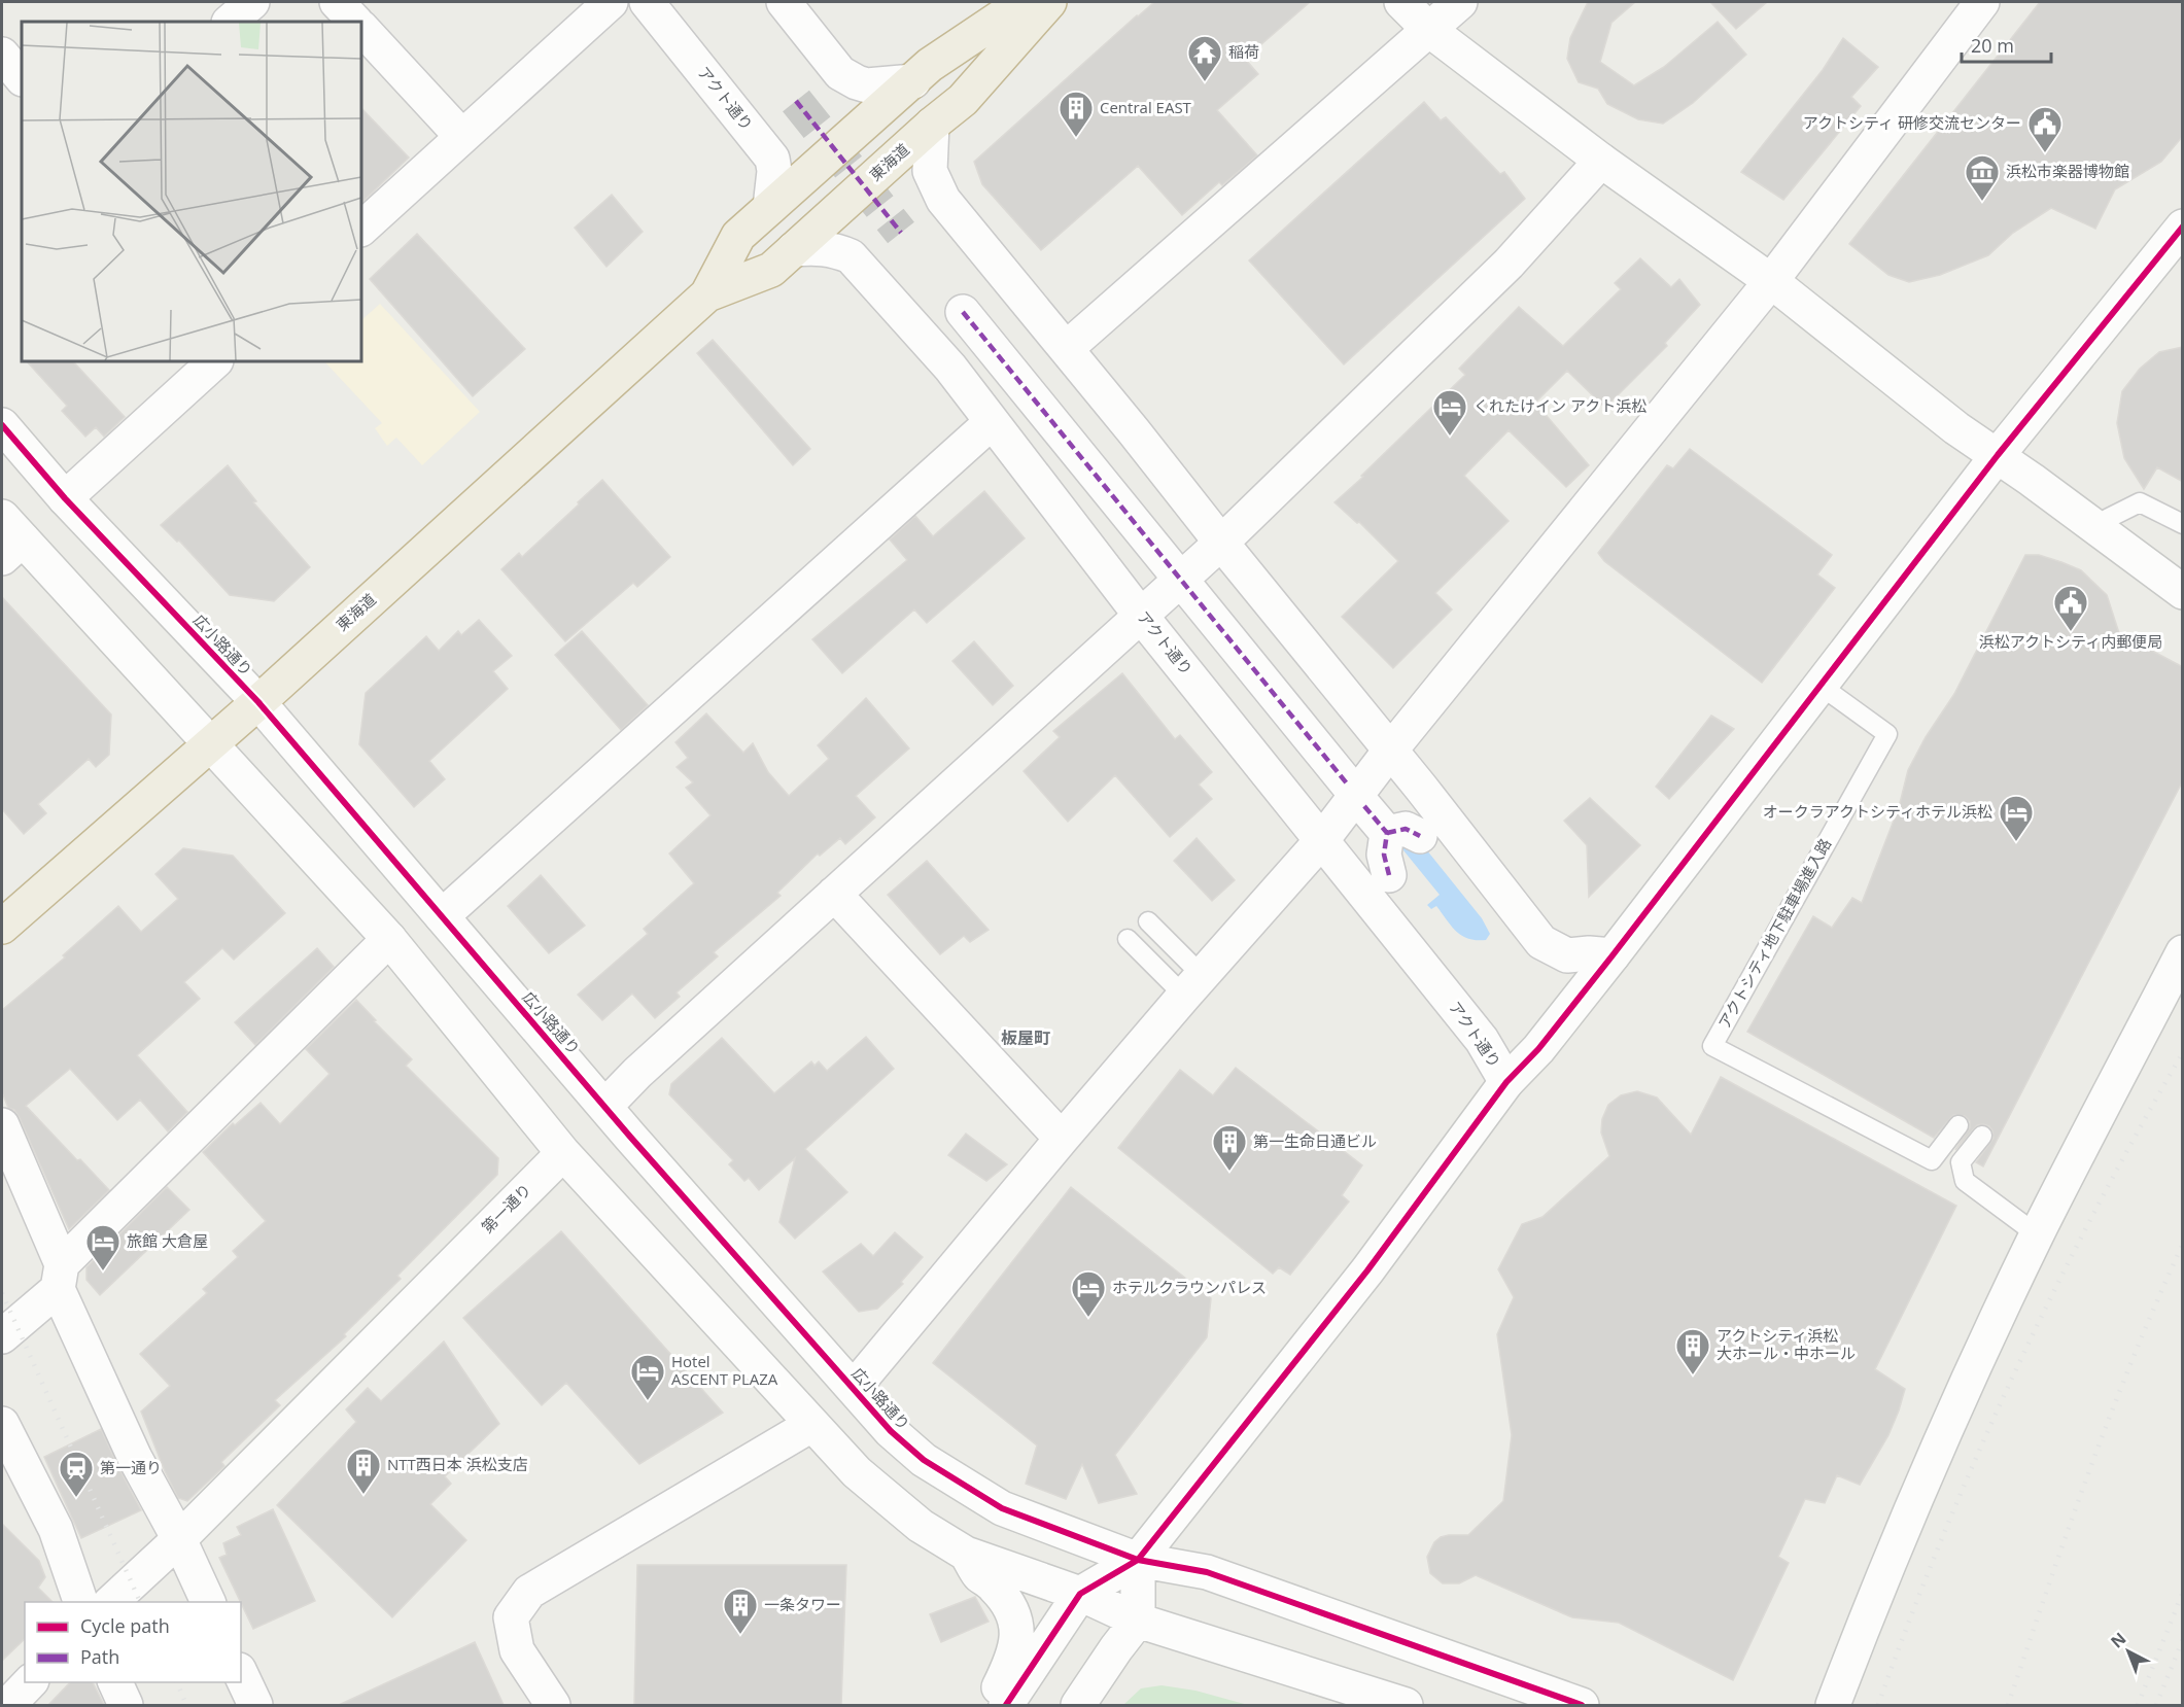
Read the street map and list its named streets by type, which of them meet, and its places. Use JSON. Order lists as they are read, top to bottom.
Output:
{
  "streets": {
    "highway": ["東海道"],
    "street": ["アクト通り", "広小路通り", "第一通り"],
    "lane": ["アクトシティ地下駐車場進入路"]
  },
  "crossings": [
    ["アクト通り", "東海道"],
    ["東海道", "広小路通り"]
  ],
  "districts": ["板屋町"],
  "places": {
    "temple": ["稲荷"],
    "building": [
      "Central EAST",
      "第一生命日通ビル",
      "アクトシティ浜松 大ホール・中ホール",
      "NTT西日本 浜松支店",
      "一条タワー"
    ],
    "public building": ["アクトシティ 研修交流センター", "浜松アクトシティ内郵便局"],
    "museum": ["浜松市楽器博物館"],
    "hotel": [
      "くれたけイン アクト浜松",
      "オークラアクトシティホテル浜松",
      "旅館 大倉屋",
      "ホテルクラウンパレス",
      "Hotel ASCENT PLAZA"
    ],
    "station": ["第一通り"]
  },
  "legend": ["Cycle path", "Path"],
  "scale_bar": "20 m",
  "north": "top left"
}
